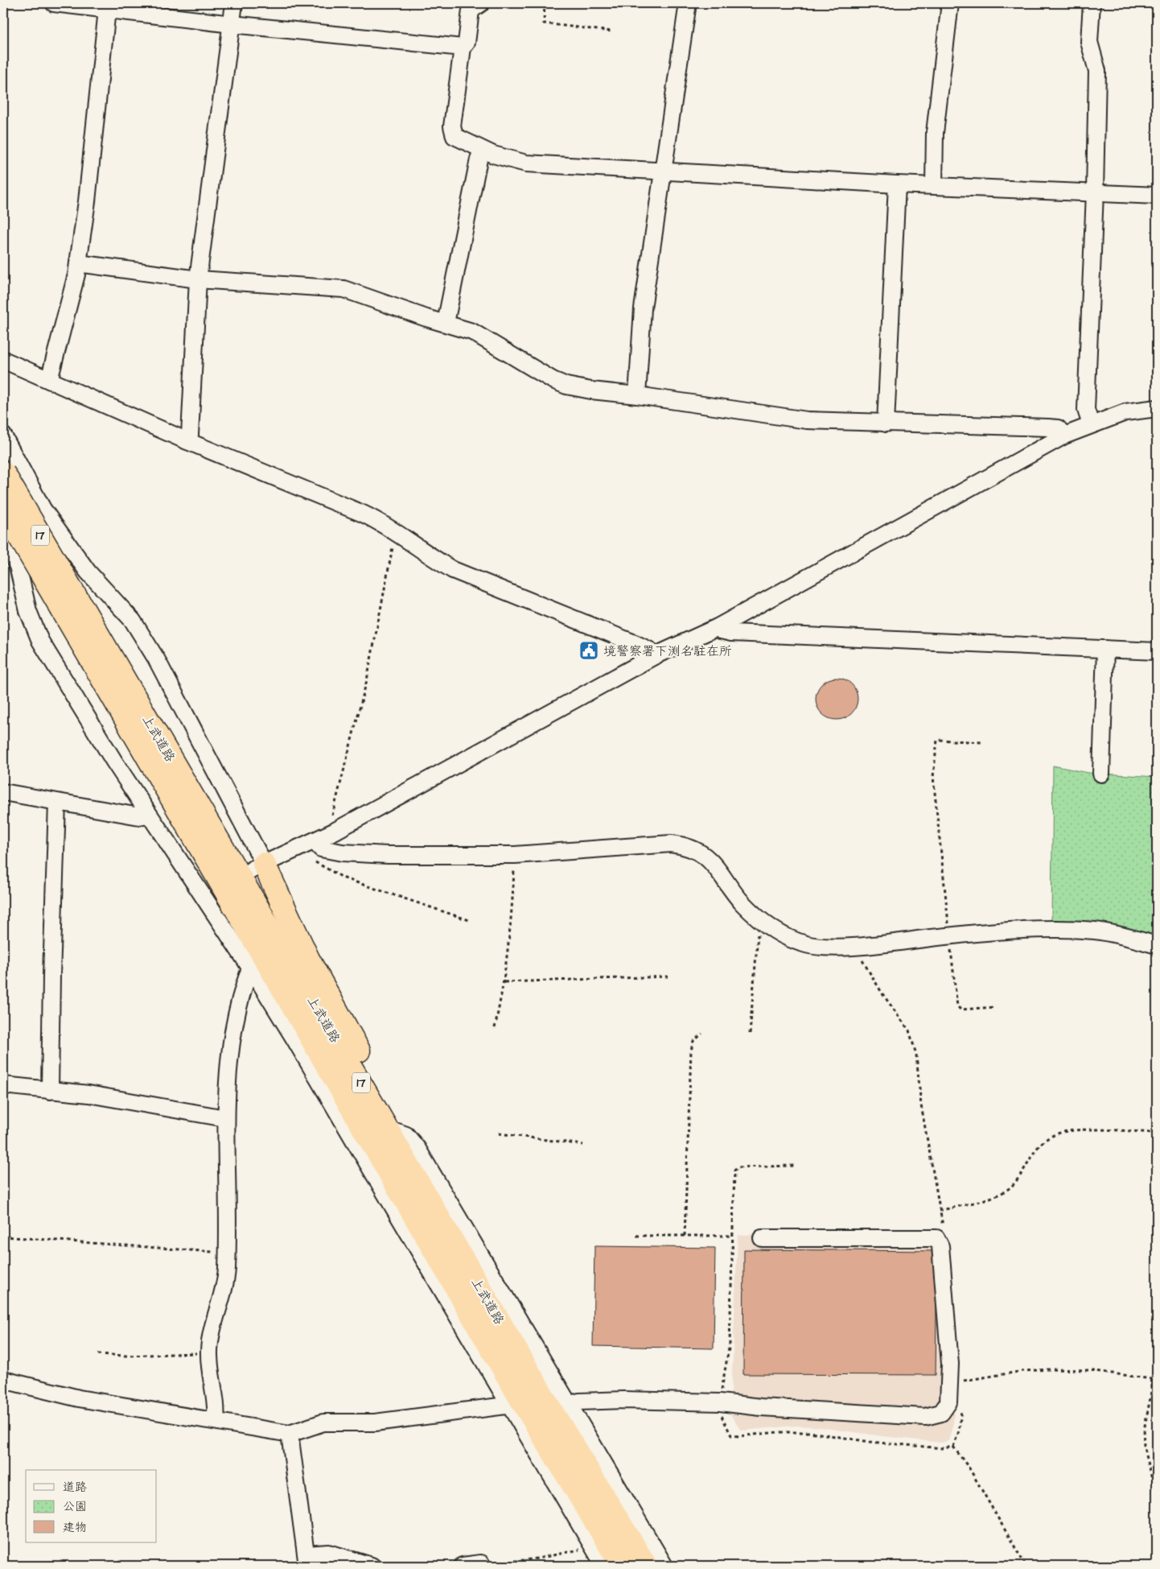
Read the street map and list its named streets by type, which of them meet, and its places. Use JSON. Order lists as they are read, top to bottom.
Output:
{
  "streets": {
    "highway": ["17", "上武道路"]
  },
  "places": {
    "public building": ["境警察署下渕名駐在所"]
  },
  "legend": ["道路", "公園", "建物"]
}
